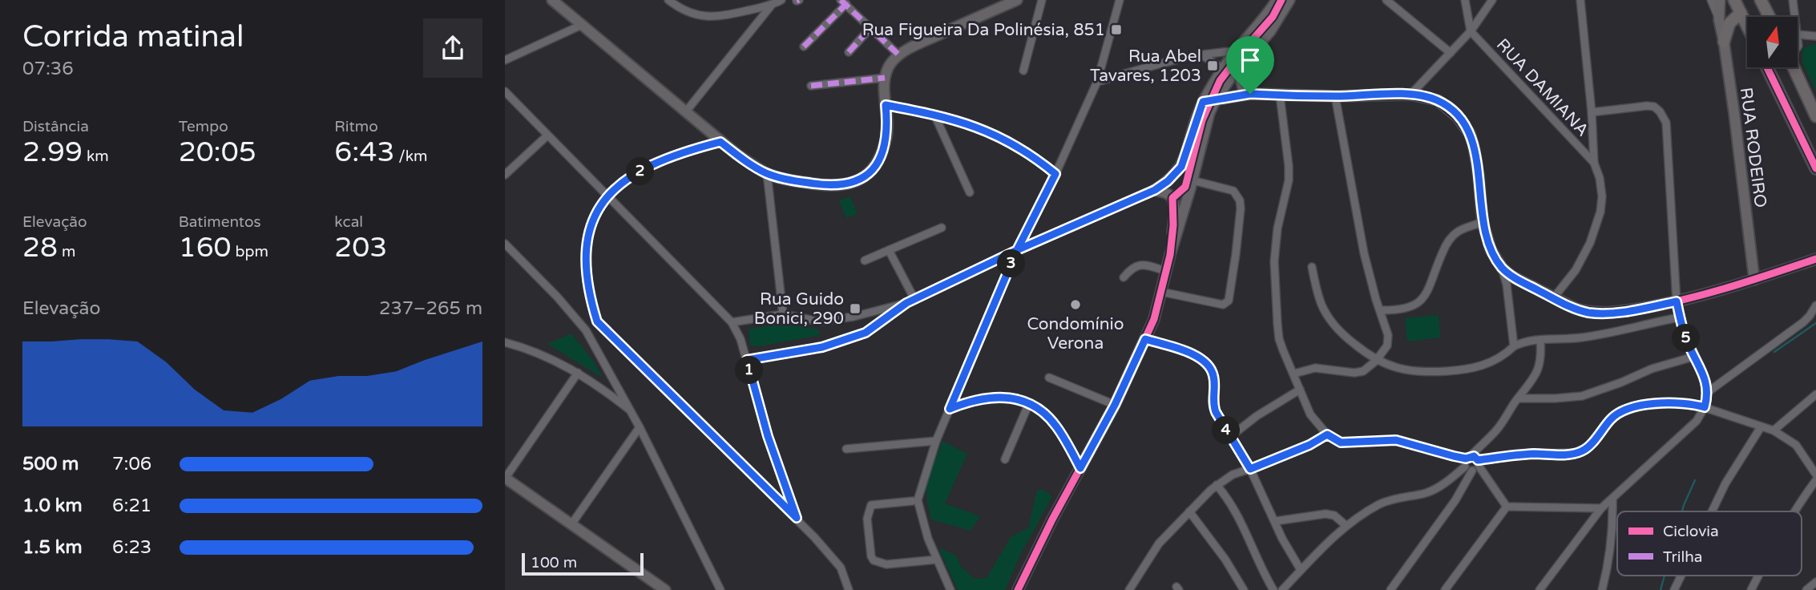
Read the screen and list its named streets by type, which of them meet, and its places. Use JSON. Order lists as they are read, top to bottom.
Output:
{
  "streets": {
    "street": ["RUA DAMIANA", "RUA RODEIRO"]
  },
  "places": {
    "transit": ["Rua Figueira Da Polinésia, 851", "Rua Abel Tavares, 1203", "Rua Guido Bonici, 290"],
    "other": ["Condomínio Verona"]
  },
  "legend": ["Ciclovia", "Trilha"],
  "scale_bar": "100 m",
  "north": "top",
  "page": {
    "heading": ["Corrida matinal", "07:36"],
    "stats": [
      ["Distância", "2.99 km"],
      ["Tempo", "20:05"],
      ["Ritmo", "6:43 /km"],
      ["Elevação", "28 m"],
      ["Batimentos", "160 bpm"],
      ["kcal", "203"]
    ],
    "pins": [
      "2",
      "3",
      "5",
      "1",
      "4"
    ],
    "chart": ["Elevação", "237–265 m"],
    "list": [
      {
        "name": "500 m",
        "note": "7:06"
      },
      {
        "name": "1.0 km",
        "note": "6:21"
      },
      {
        "name": "1.5 km",
        "note": "6:23"
      }
    ],
    "scale": "100 m"
  }
}
